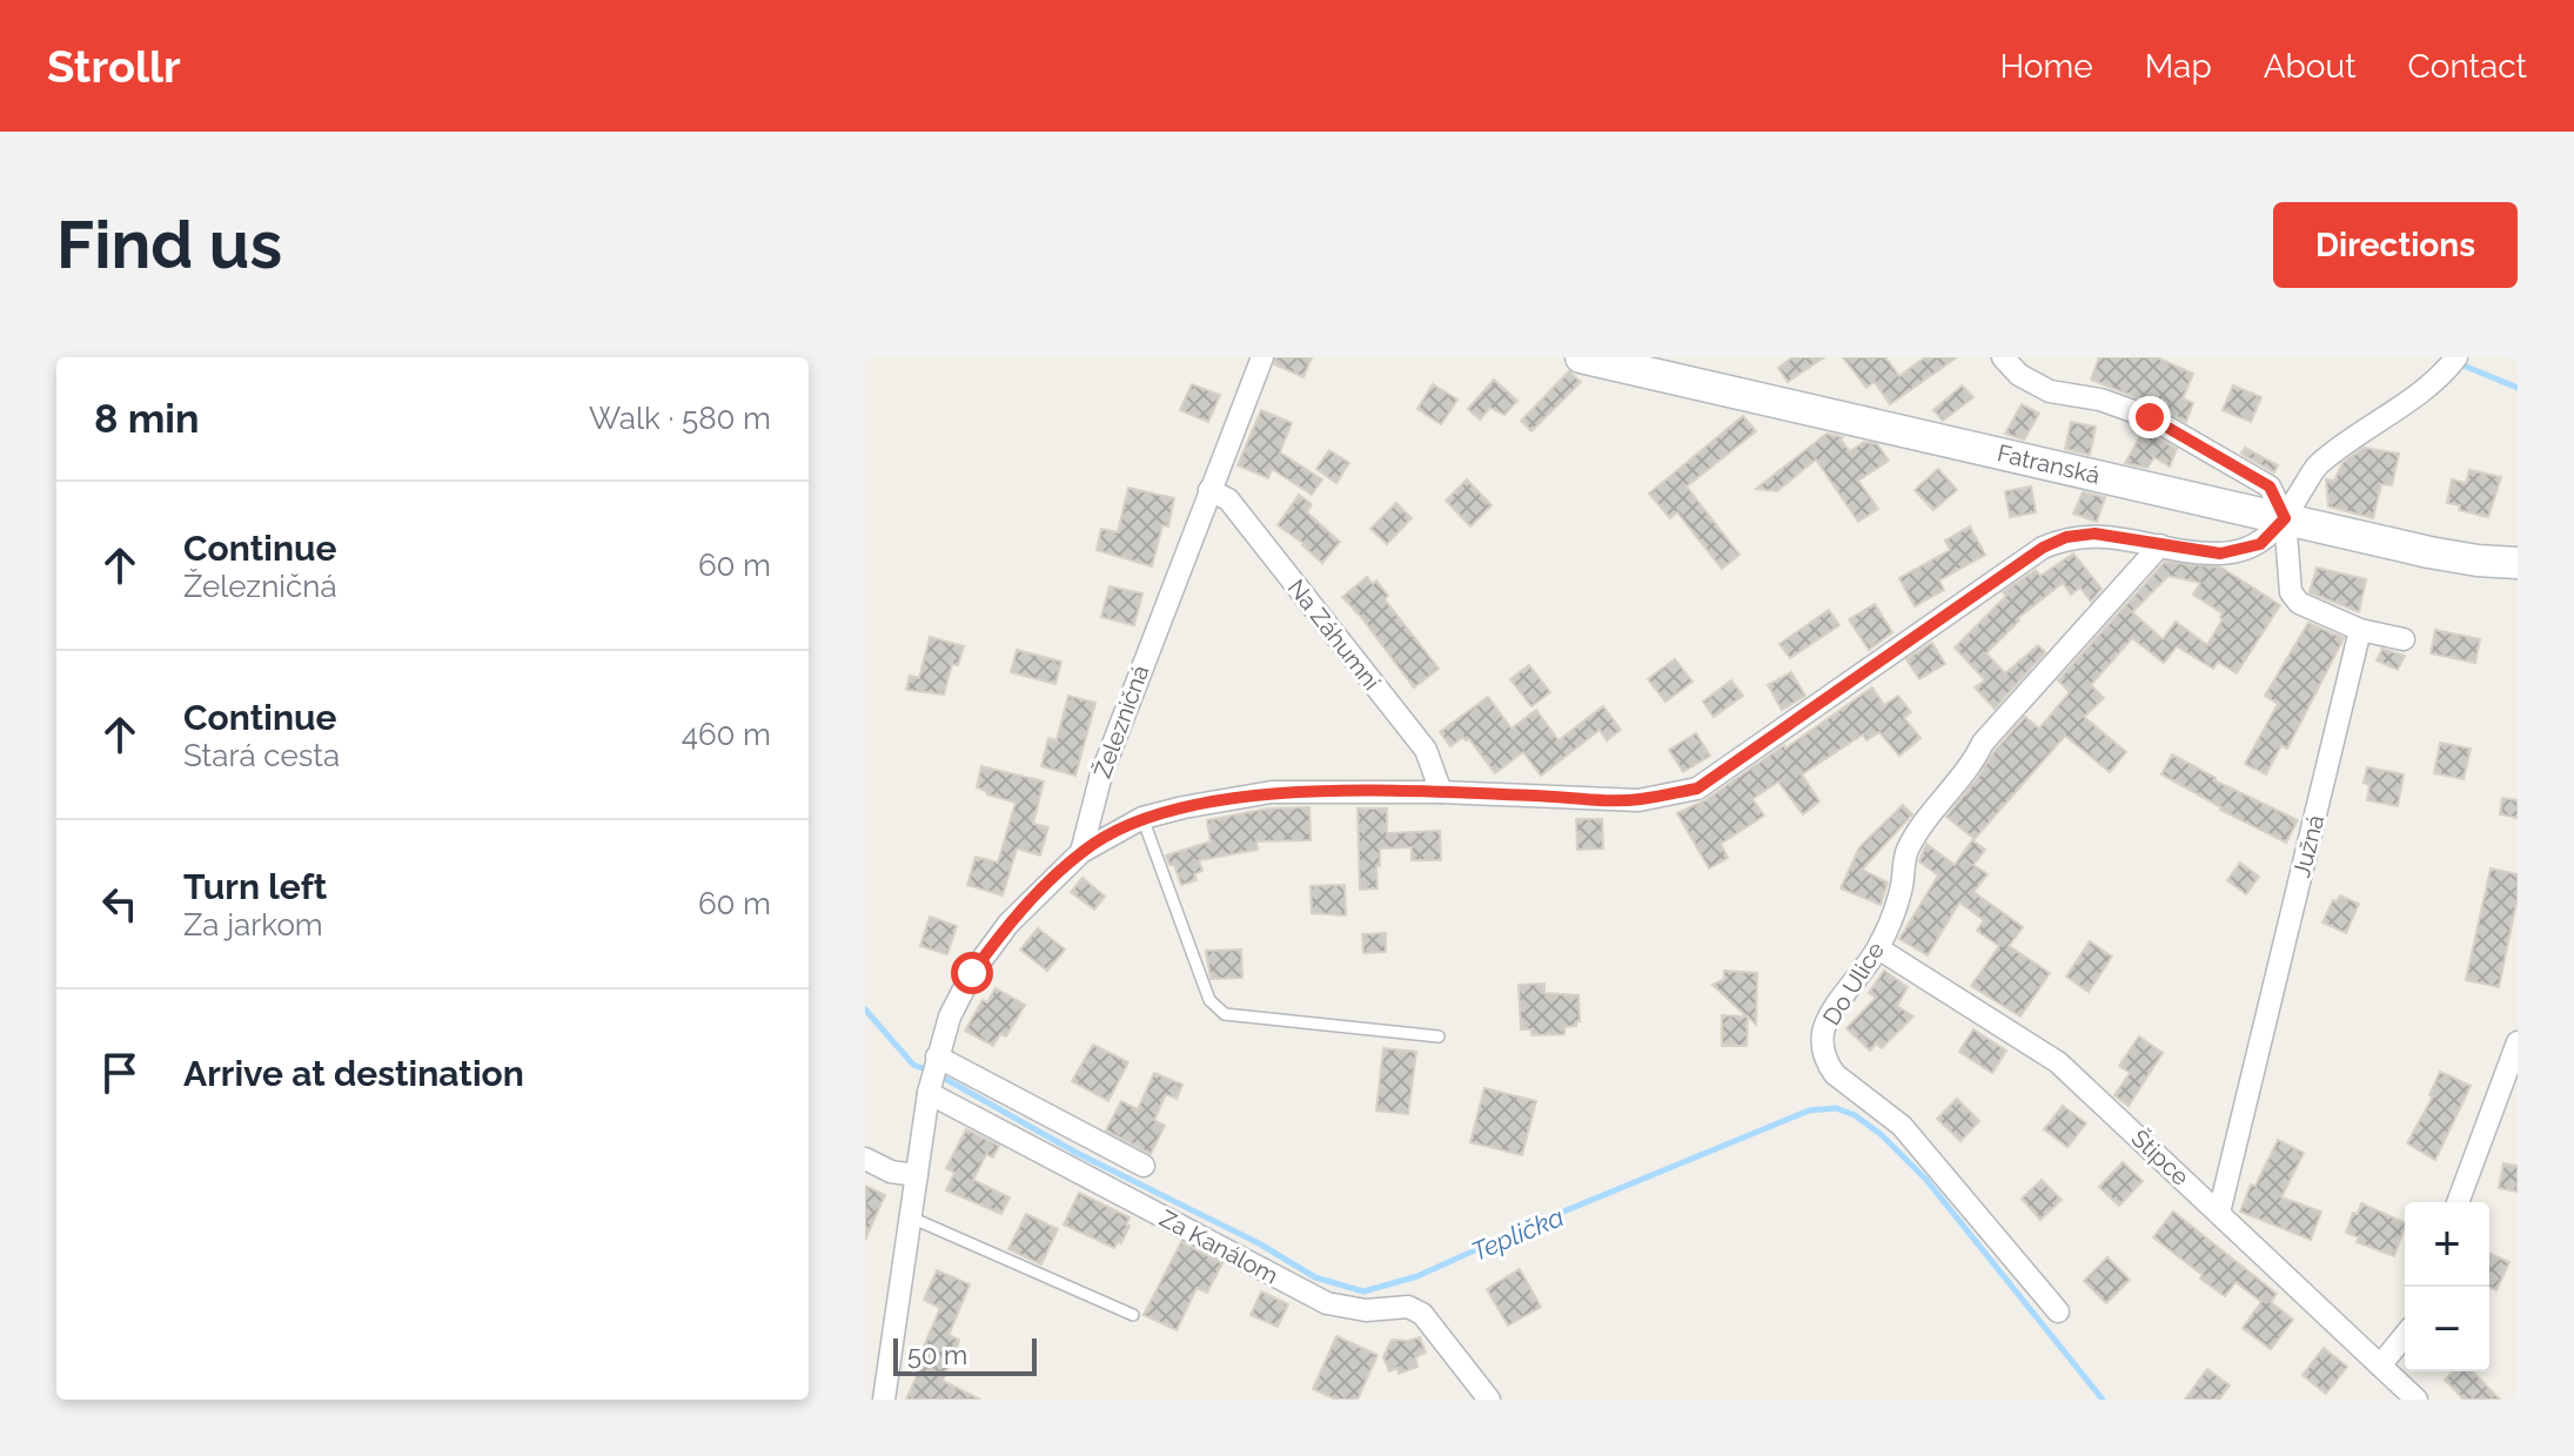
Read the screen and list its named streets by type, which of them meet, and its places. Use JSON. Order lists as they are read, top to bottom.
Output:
{
  "streets": {
    "main road": ["Fatranská"],
    "street": [
      "Na Záhumní",
      "Železničná",
      "Južná",
      "Do Ulice",
      "Štipce",
      "Za Kanálom"
    ]
  },
  "crossings": [
    ["Na Záhumní", "Železničná"],
    ["Južná", "Štipce"],
    ["Do Ulice", "Štipce"]
  ],
  "water": ["Teplička"],
  "scale_bar": "50 m",
  "page": {
    "header": "Strollr",
    "nav": [
      "Home",
      "Map",
      "About",
      "Contact"
    ],
    "buttons": "Directions",
    "title": "Find us",
    "heading": ["8 min", "Walk · 580 m"],
    "list": [
      ["Continue", "Železničná", "60 m"],
      ["Continue", "Stará cesta", "460 m"],
      ["Turn left", "Za jarkom", "60 m"],
      "Arrive at destination"
    ],
    "map_buttons": ["+", "−"],
    "scale": "50 m"
  }
}
